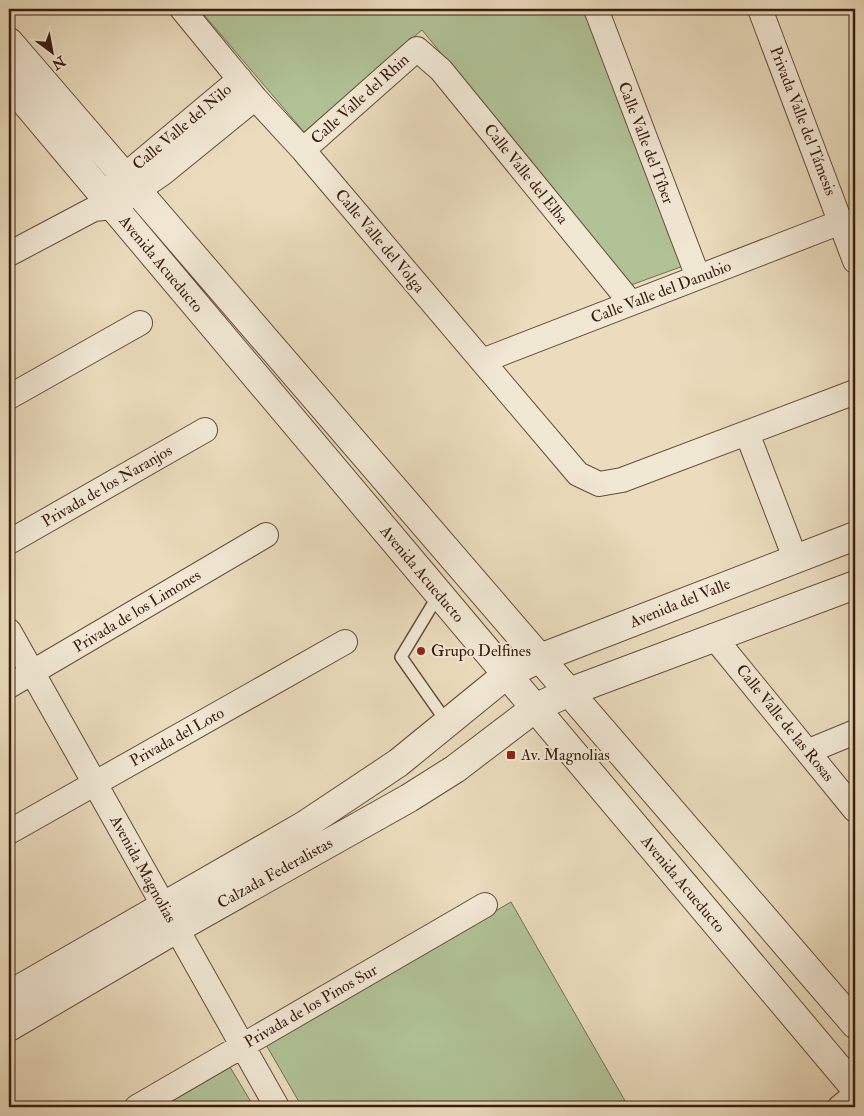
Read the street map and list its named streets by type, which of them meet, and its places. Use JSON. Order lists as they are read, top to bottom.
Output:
{
  "streets": {
    "street": [
      "Calle Valle del Rhin",
      "Privada Valle del Támesis",
      "Calle Valle del Nilo",
      "Calle Valle del Tíber",
      "Calle Valle del Elba",
      "Calle Valle del Volga",
      "Avenida Acueducto",
      "Calle Valle del Danubio",
      "Privada de los Naranjos",
      "Avenida del Valle",
      "Privada de los Limones",
      "Calle Valle de las Rosas",
      "Privada del Loto",
      "Avenida Magnolias",
      "Calzada Federalistas",
      "Privada de los Pinos Sur"
    ]
  },
  "crossings": [
    ["Calle Valle del Rhin", "Calle Valle del Elba"],
    ["Calle Valle del Rhin", "Calle Valle del Volga"],
    ["Privada Valle del Támesis", "Calle Valle del Danubio"],
    ["Calle Valle del Nilo", "Calle Valle del Volga"],
    ["Calle Valle del Nilo", "Avenida Acueducto"],
    ["Calle Valle del Tíber", "Calle Valle del Danubio"],
    ["Calle Valle del Elba", "Calle Valle del Danubio"],
    ["Calle Valle del Volga", "Calle Valle del Danubio"],
    ["Avenida Acueducto", "Avenida del Valle"],
    ["Avenida Acueducto", "Calzada Federalistas"],
    ["Avenida del Valle", "Calzada Federalistas"],
    ["Privada de los Limones", "Avenida Magnolias"],
    ["Privada del Loto", "Avenida Magnolias"],
    ["Avenida Magnolias", "Calzada Federalistas"],
    ["Avenida Magnolias", "Privada de los Pinos Sur"]
  ],
  "places": {
    "other": ["Grupo Delfines"],
    "transit": ["Av. Magnolias"]
  },
  "north": "bottom right"
}
